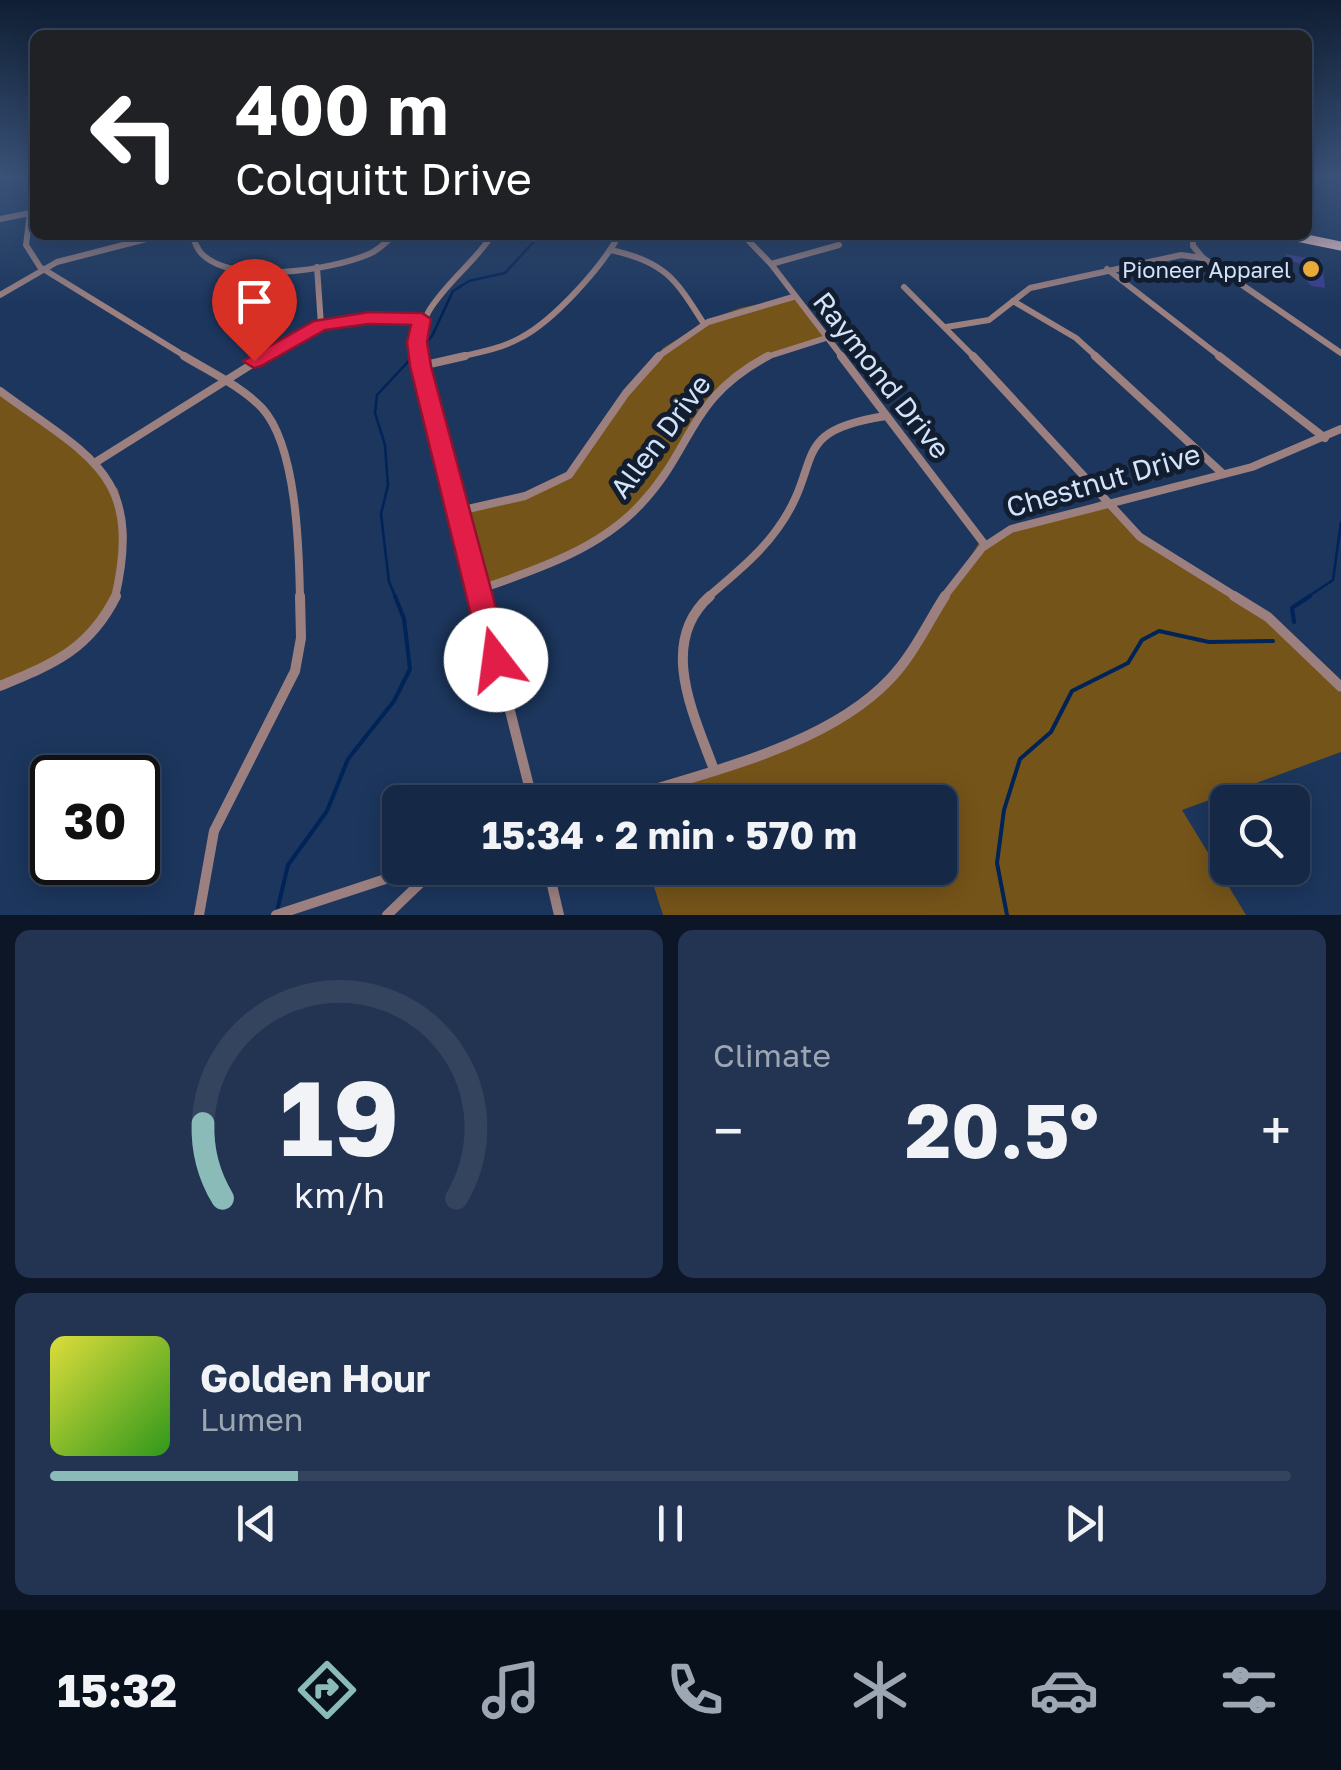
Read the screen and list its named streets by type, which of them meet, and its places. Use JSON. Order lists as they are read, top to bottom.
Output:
{
  "streets": {
    "street": ["Raymond Drive", "Allen Drive", "Chestnut Drive"]
  },
  "crossings": [
    ["Raymond Drive", "Allen Drive"],
    ["Raymond Drive", "Chestnut Drive"]
  ],
  "places": ["Pioneer Apparel"],
  "page": {
    "turn": ["400 m", "Colquitt Drive"],
    "limit": "30",
    "trip": "15:34 · 2 min · 570 m",
    "tile": "Climate",
    "heat": ["−", "20.5°", "+"],
    "song": ["Golden Hour", "Lumen"],
    "tabs": "15:32",
    "gauge": ["19", "km/h"]
  }
}
